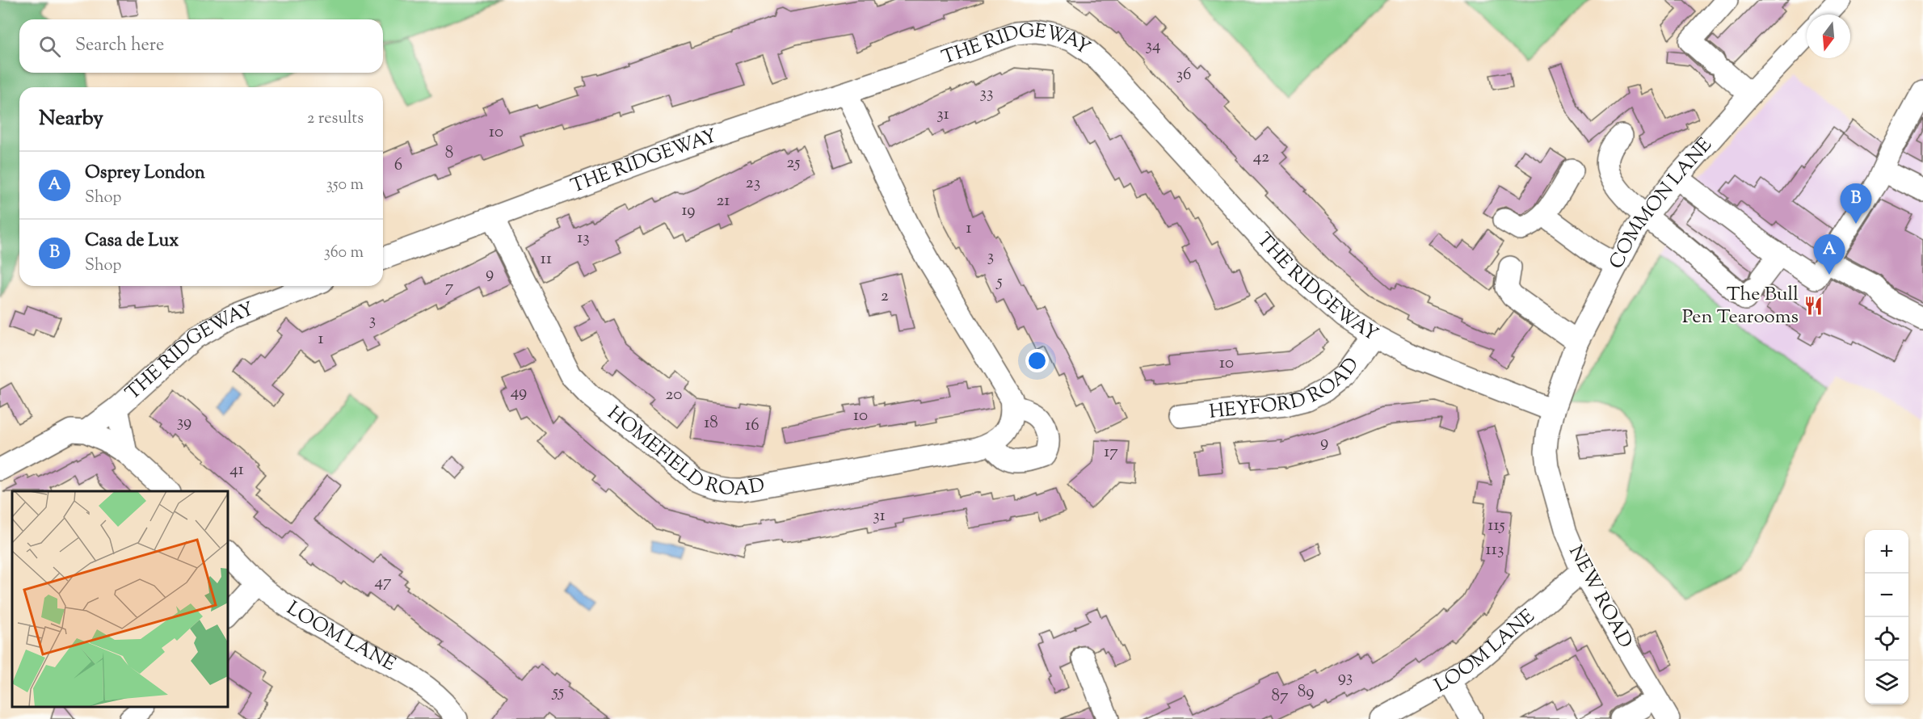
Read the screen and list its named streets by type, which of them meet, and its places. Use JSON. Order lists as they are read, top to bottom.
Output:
{
  "streets": {
    "street": [
      "THE RIDGEWAY",
      "COMMON LANE",
      "HEYFORD ROAD",
      "HOMEFIELD ROAD",
      "NEW ROAD",
      "LOOM LANE"
    ]
  },
  "crossings": [
    ["THE RIDGEWAY", "COMMON LANE"],
    ["THE RIDGEWAY", "HEYFORD ROAD"],
    ["THE RIDGEWAY", "HOMEFIELD ROAD"],
    ["THE RIDGEWAY", "NEW ROAD"],
    ["COMMON LANE", "NEW ROAD"],
    ["NEW ROAD", "LOOM LANE"]
  ],
  "places": {
    "restaurant": ["The Bull Pen Tearooms"]
  },
  "house_numbers": [
    "34",
    "36",
    "33",
    "31",
    "10",
    "8",
    "42",
    "25",
    "6",
    "23",
    "21",
    "19",
    "1",
    "13",
    "3",
    "11",
    "9",
    "5",
    "7",
    "2",
    "3",
    "1",
    "10",
    "49",
    "20",
    "10",
    "39",
    "18",
    "16",
    "9",
    "17",
    "41",
    "31",
    "115",
    "113",
    "47",
    "93",
    "55",
    "89",
    "87"
  ],
  "north": "bottom",
  "page": {
    "search": "Search here",
    "heading": ["Nearby", "2 results"],
    "list": [
      {
        "mark": "A",
        "name": "Osprey London",
        "note": "Shop",
        "value": "350 m"
      },
      {
        "mark": "B",
        "name": "Casa de Lux",
        "note": "Shop",
        "value": "360 m"
      }
    ],
    "pins": ["B", "A"],
    "map_buttons": ["+", "−"]
  }
}
